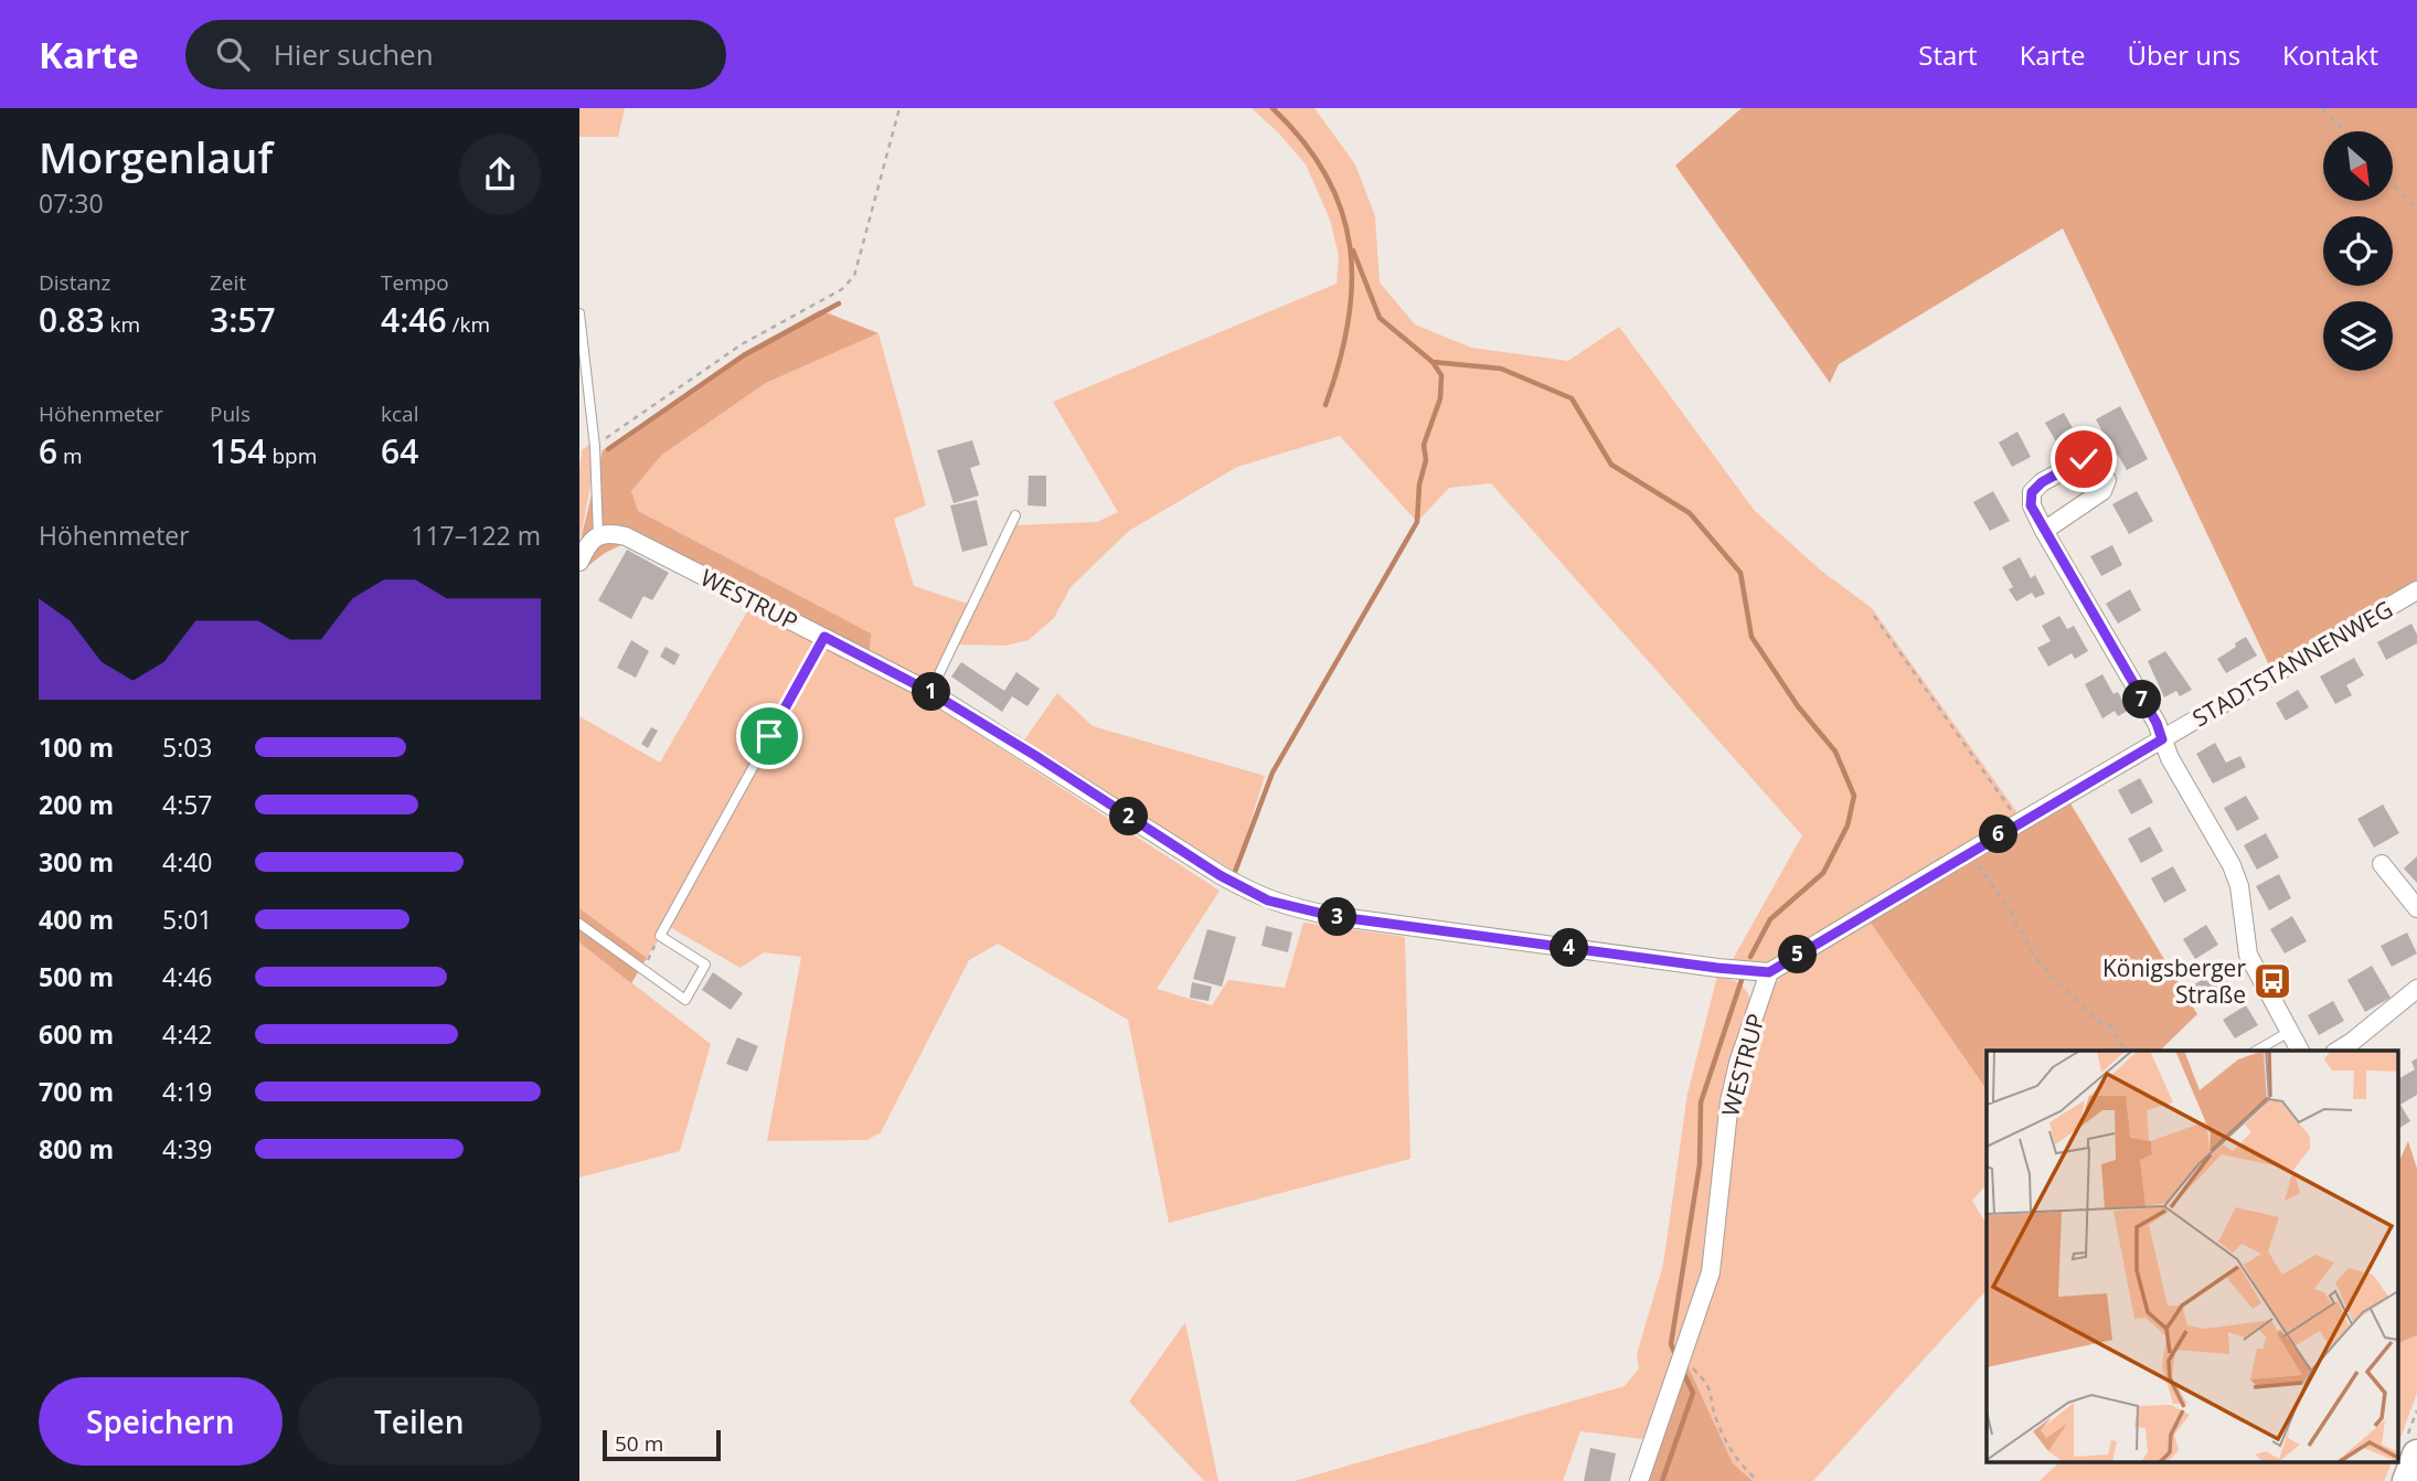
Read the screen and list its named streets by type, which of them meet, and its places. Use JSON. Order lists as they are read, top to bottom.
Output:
{
  "streets": {
    "street": ["WESTRUP", "STADTSTANNENWEG"]
  },
  "crossings": [
    ["WESTRUP", "STADTSTANNENWEG"]
  ],
  "places": {
    "bus stop": ["Königsberger Straße"]
  },
  "scale_bar": "50 m",
  "north": "bottom right",
  "page": {
    "header": "Karte",
    "search": "Hier suchen",
    "nav": [
      "Start",
      "Karte",
      "Über uns",
      "Kontakt"
    ],
    "heading": ["Morgenlauf", "07:30"],
    "stats": [
      ["Distanz", "0.83 km"],
      ["Zeit", "3:57"],
      ["Tempo", "4:46 /km"],
      ["Höhenmeter", "6 m"],
      ["Puls", "154 bpm"],
      ["kcal", "64"]
    ],
    "chart": ["Höhenmeter", "117–122 m"],
    "pins": [
      "1",
      "7",
      "2",
      "6",
      "3",
      "4",
      "5"
    ],
    "list": [
      {
        "name": "100 m",
        "note": "5:03"
      },
      {
        "name": "200 m",
        "note": "4:57"
      },
      {
        "name": "300 m",
        "note": "4:40"
      },
      {
        "name": "400 m",
        "note": "5:01"
      },
      {
        "name": "500 m",
        "note": "4:46"
      },
      {
        "name": "600 m",
        "note": "4:42"
      },
      {
        "name": "700 m",
        "note": "4:19"
      },
      {
        "name": "800 m",
        "note": "4:39"
      }
    ],
    "buttons": ["Speichern", "Teilen"],
    "scale": "50 m"
  }
}
